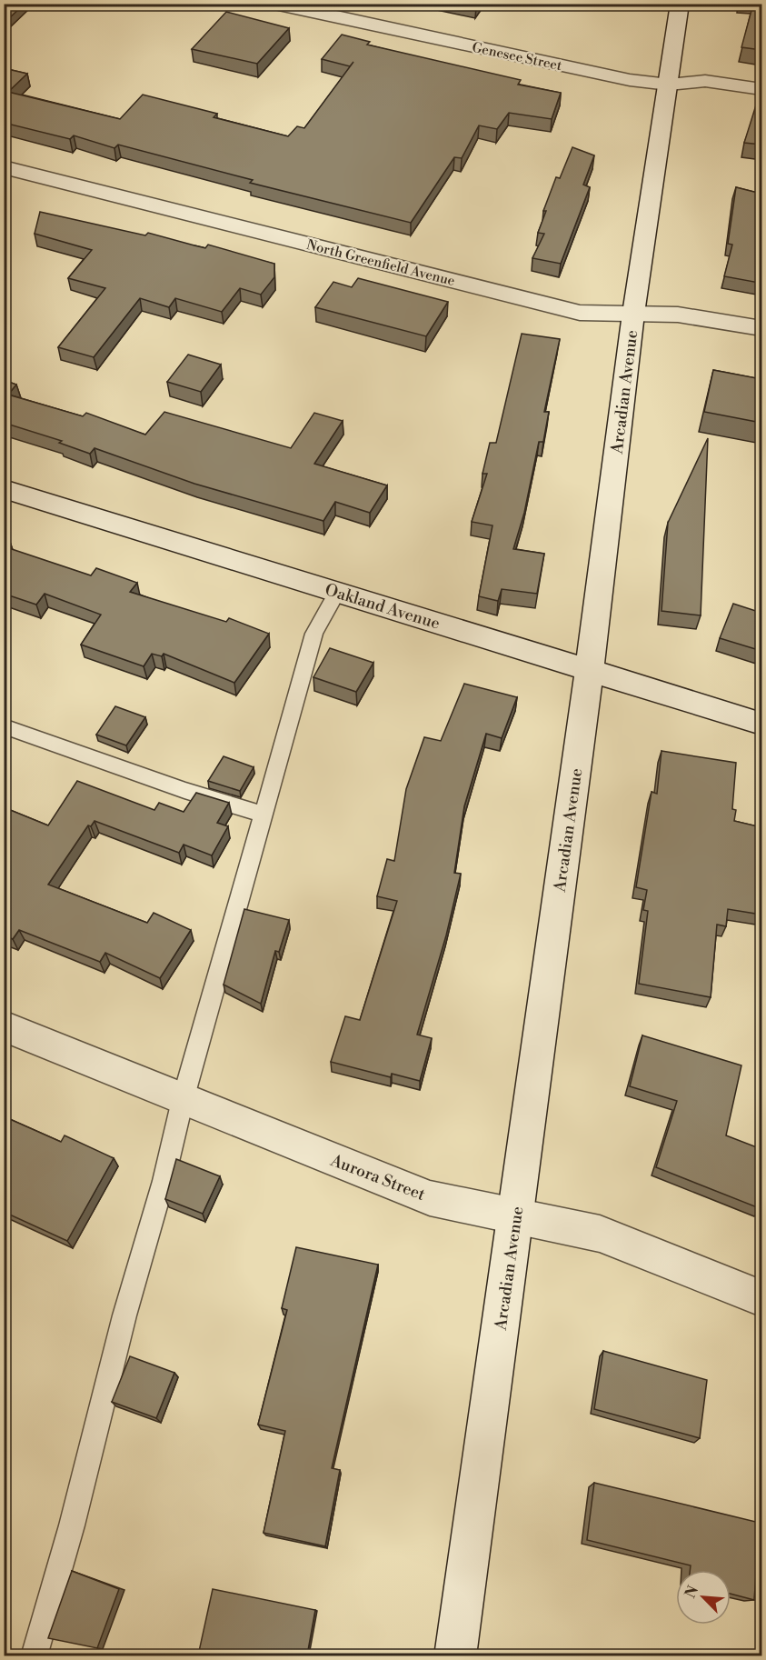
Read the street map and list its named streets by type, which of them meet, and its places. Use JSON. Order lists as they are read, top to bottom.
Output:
{
  "streets": {
    "street": [
      "Genesee Street",
      "North Greenfield Avenue",
      "Arcadian Avenue",
      "Oakland Avenue",
      "Aurora Street"
    ]
  },
  "crossings": [
    ["Genesee Street", "Arcadian Avenue"],
    ["North Greenfield Avenue", "Arcadian Avenue"],
    ["Arcadian Avenue", "Oakland Avenue"],
    ["Arcadian Avenue", "Aurora Street"]
  ],
  "north": "top left"
}
